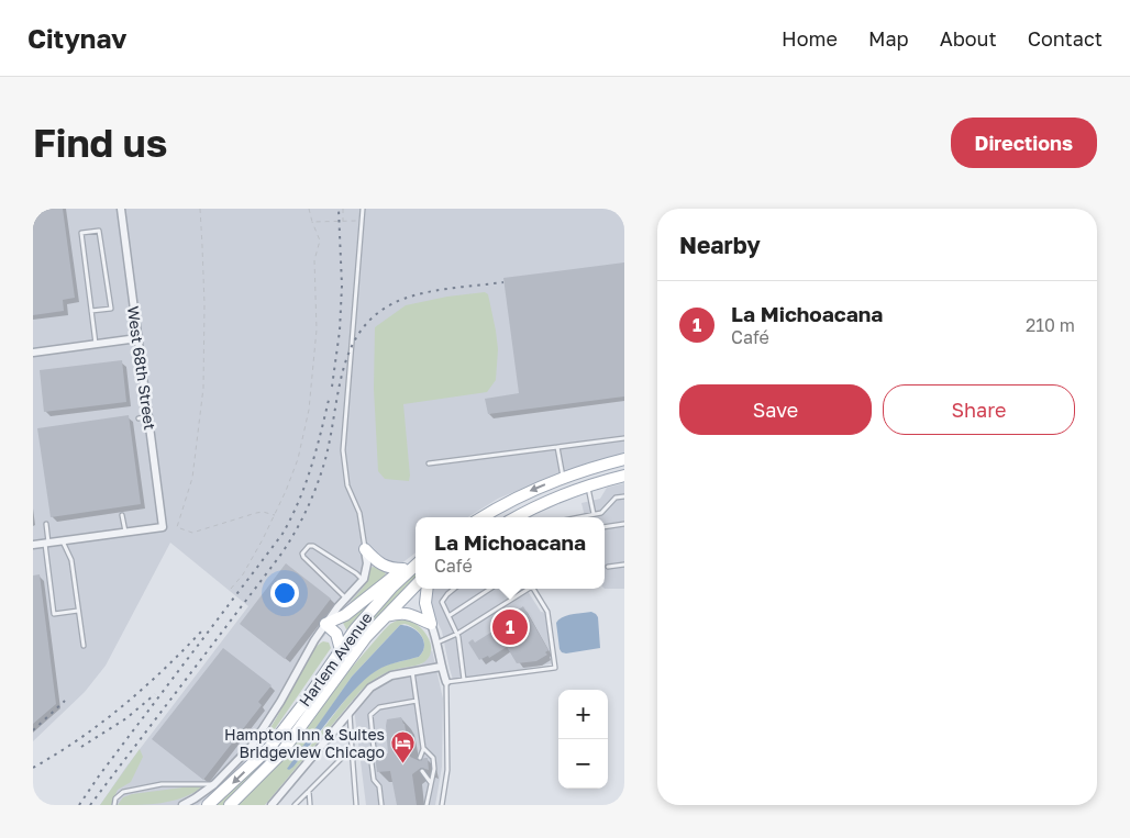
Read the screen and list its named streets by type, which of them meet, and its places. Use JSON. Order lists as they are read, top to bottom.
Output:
{
  "streets": {
    "main road": ["Harlem Avenue"],
    "street": ["West 68th Street"]
  },
  "places": {
    "hotel": ["Hampton Inn & Suites Bridgeview Chicago"]
  },
  "page": {
    "header": "Citynav",
    "nav": [
      "Home",
      "Map",
      "About",
      "Contact"
    ],
    "buttons": [
      "Directions",
      ["Save", "Share"]
    ],
    "title": "Find us",
    "heading": "Nearby",
    "list": [
      {
        "mark": "1",
        "name": "La Michoacana",
        "note": "Café",
        "value": "210 m"
      }
    ],
    "popup": ["La Michoacana", "Café"],
    "pins": "1",
    "map_buttons": ["+", "−"]
  }
}
